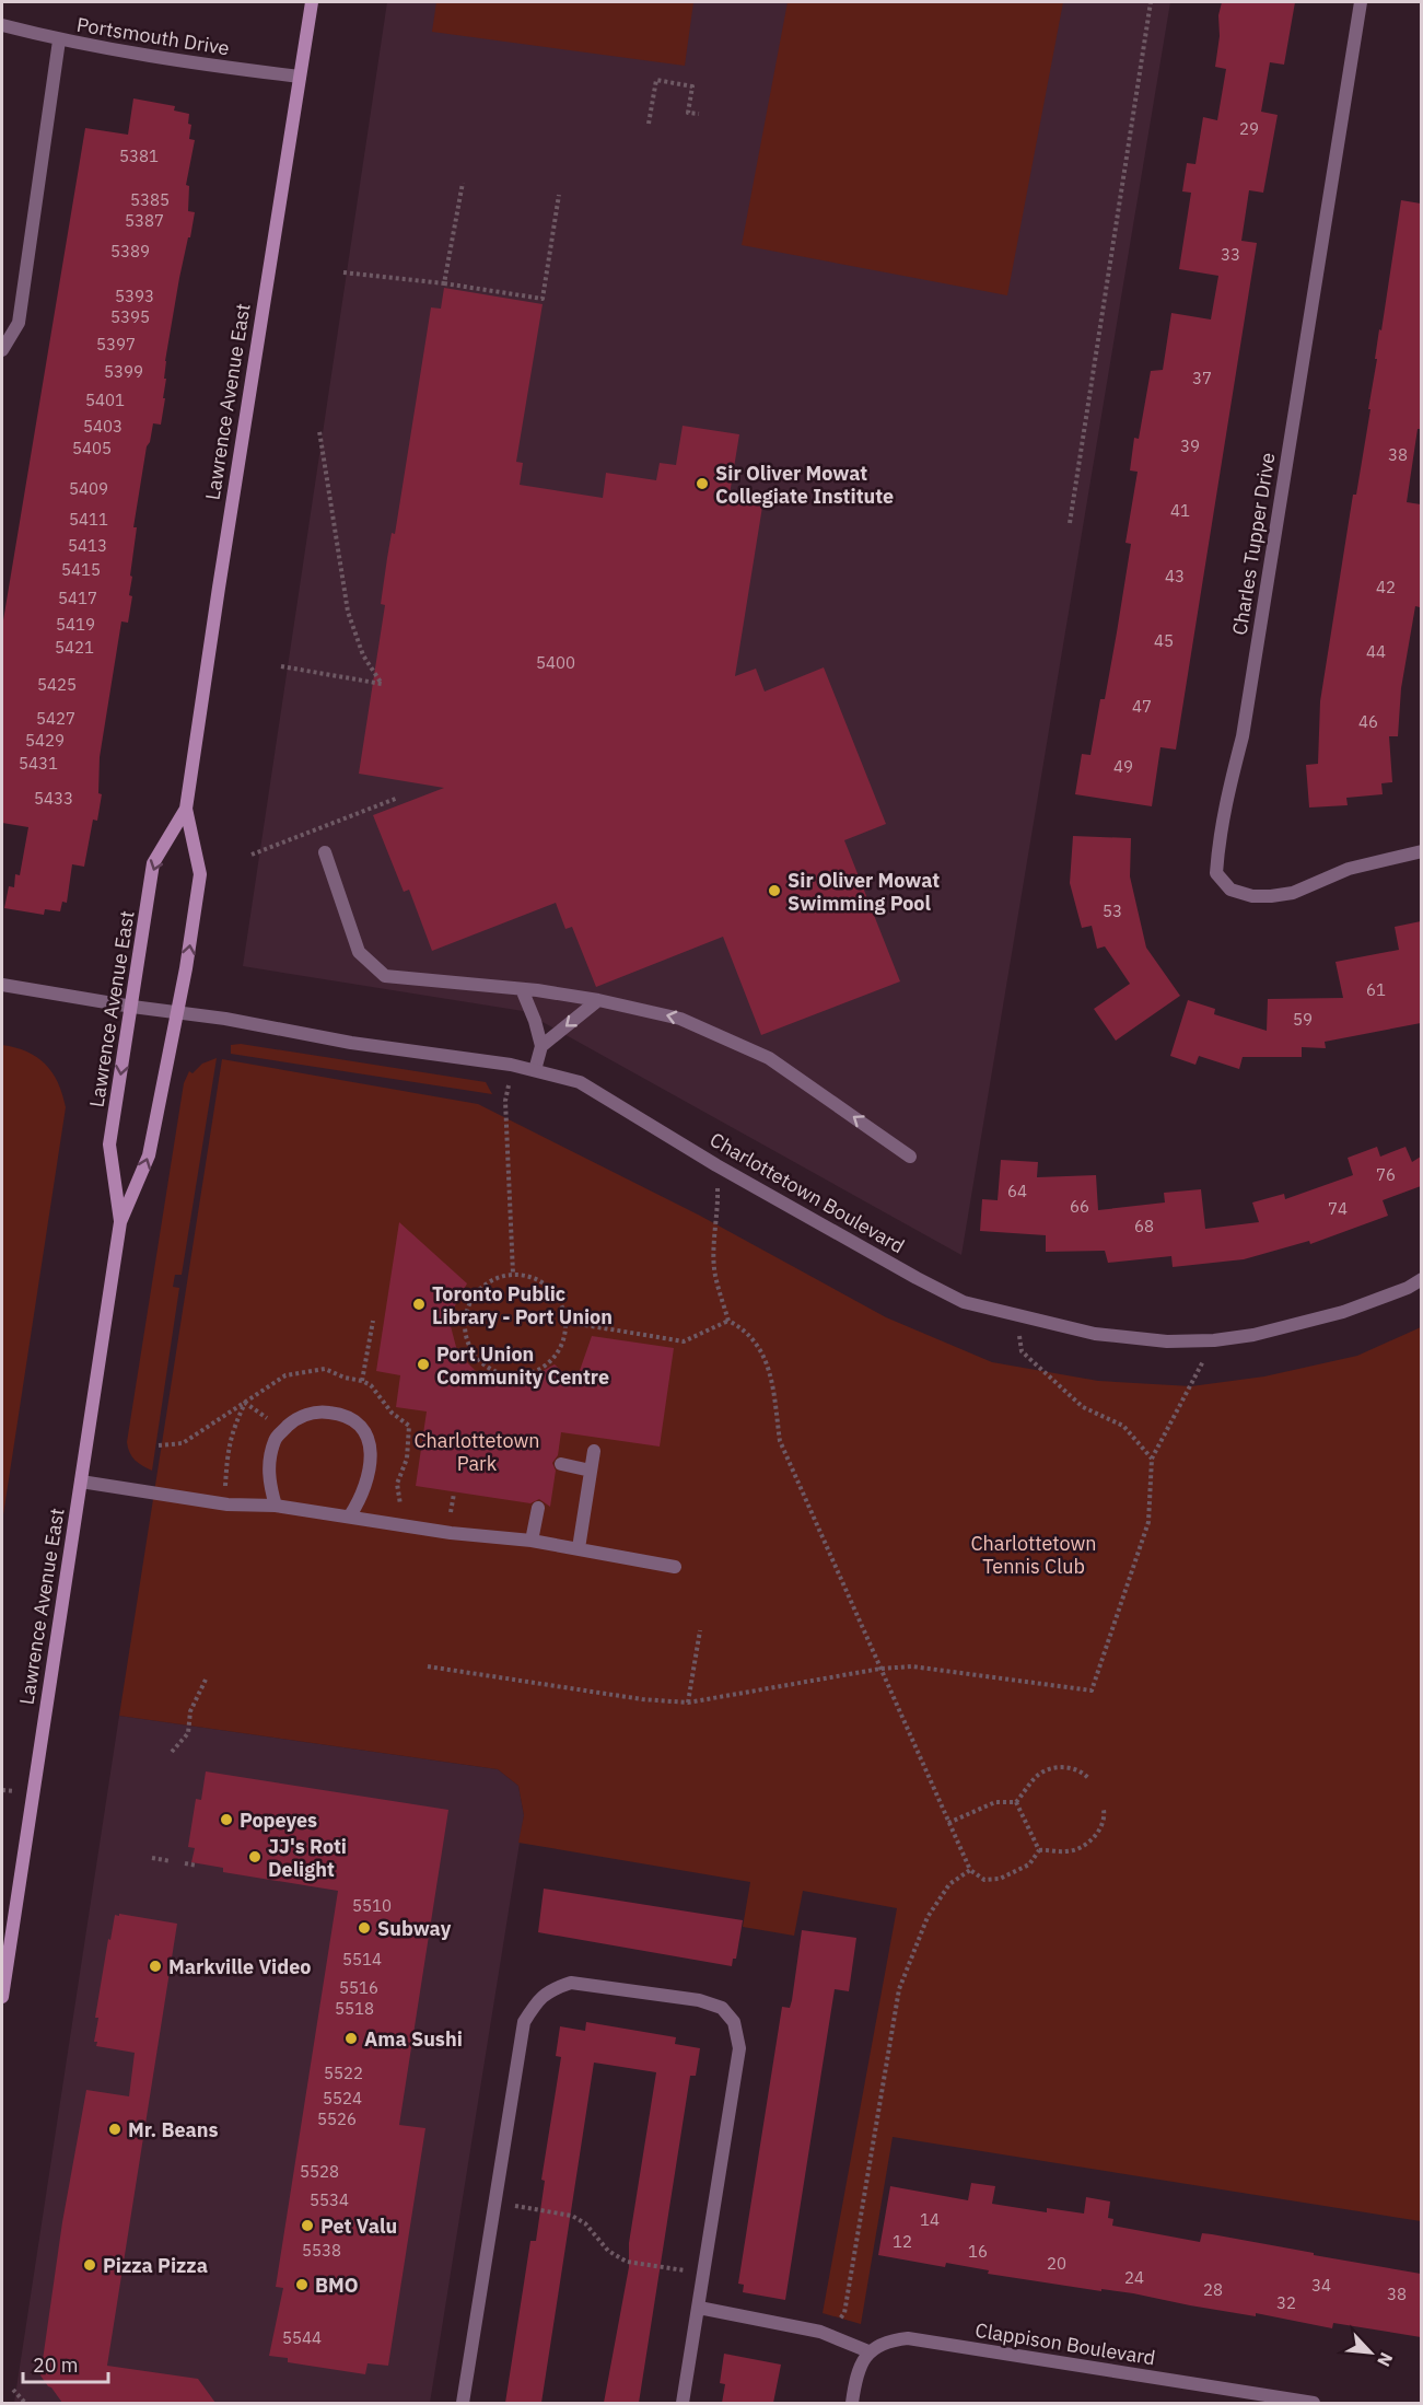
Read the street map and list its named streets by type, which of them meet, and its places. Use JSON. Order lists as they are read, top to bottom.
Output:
{
  "streets": {
    "main road": ["Lawrence Avenue East"],
    "street": [
      "Portsmouth Drive",
      "Charles Tupper Drive",
      "Charlottetown Boulevard",
      "Clappison Boulevard"
    ]
  },
  "crossings": [
    ["Portsmouth Drive", "Lawrence Avenue East"],
    ["Lawrence Avenue East", "Charlottetown Boulevard"]
  ],
  "parks": ["Charlottetown Park", "Charlottetown Tennis Club"],
  "places": [
    "Sir Oliver Mowat Collegiate Institute",
    "Sir Oliver Mowat Swimming Pool",
    "Toronto Public Library - Port Union",
    "Port Union Community Centre",
    "Popeyes",
    "JJ's Roti Delight",
    "Subway",
    "Markville Video",
    "Ama Sushi",
    "Mr. Beans",
    "Pet Valu",
    "Pizza Pizza",
    "BMO"
  ],
  "house_numbers": [
    "29",
    "5381",
    "5385",
    "5387",
    "5389",
    "33",
    "5393",
    "5395",
    "5397",
    "5399",
    "37",
    "5401",
    "5403",
    "39",
    "5405",
    "38",
    "5409",
    "41",
    "5411",
    "5413",
    "5415",
    "43",
    "42",
    "5417",
    "5419",
    "45",
    "5421",
    "44",
    "5400",
    "5425",
    "47",
    "5427",
    "46",
    "5429",
    "5431",
    "49",
    "5433",
    "53",
    "61",
    "59",
    "76",
    "64",
    "66",
    "74",
    "68",
    "5510",
    "5514",
    "5516",
    "5518",
    "5522",
    "5524",
    "5526",
    "5528",
    "5534",
    "14",
    "12",
    "5538",
    "16",
    "20",
    "24",
    "34",
    "28",
    "38",
    "32",
    "5544"
  ],
  "scale_bar": "20 m",
  "north": "bottom right"
}
